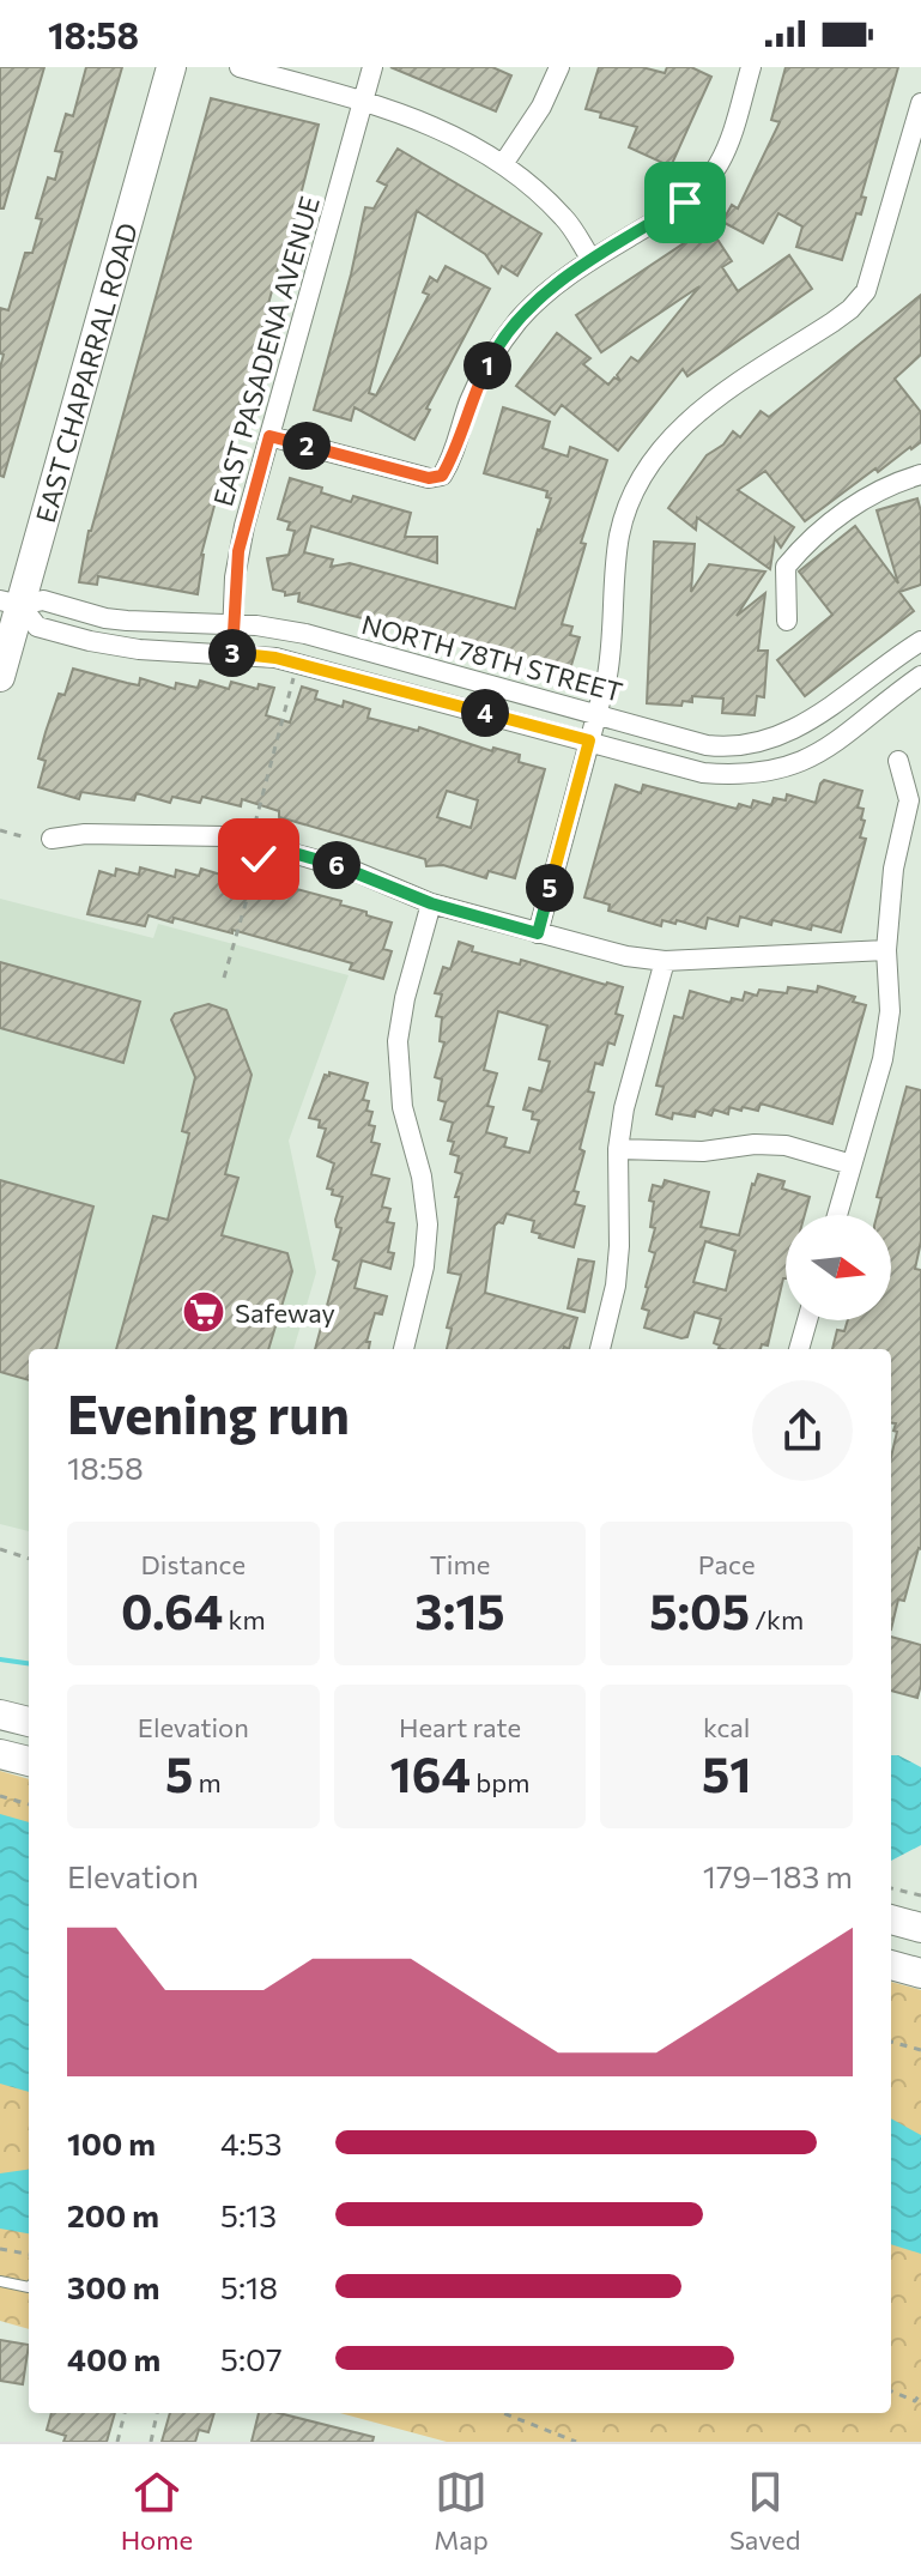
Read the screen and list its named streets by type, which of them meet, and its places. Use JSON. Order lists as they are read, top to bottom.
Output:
{
  "streets": {
    "main road": ["EAST CHAPARRAL ROAD"],
    "street": ["EAST PASADENA AVENUE", "NORTH 78TH STREET"]
  },
  "crossings": [
    ["EAST PASADENA AVENUE", "NORTH 78TH STREET"],
    ["EAST CHAPARRAL ROAD", "NORTH 78TH STREET"]
  ],
  "places": {
    "supermarket": ["Safeway"]
  },
  "north": "right",
  "page": {
    "status": "18:58",
    "pins": [
      "1",
      "2",
      "3",
      "4",
      "6",
      "5"
    ],
    "heading": ["Evening run", "18:58"],
    "stats": [
      ["Distance", "0.64 km"],
      ["Time", "3:15"],
      ["Pace", "5:05 /km"],
      ["Elevation", "5 m"],
      ["Heart rate", "164 bpm"],
      ["kcal", "51"]
    ],
    "chart": ["Elevation", "179–183 m"],
    "list": [
      {
        "name": "100 m",
        "note": "4:53"
      },
      {
        "name": "200 m",
        "note": "5:13"
      },
      {
        "name": "300 m",
        "note": "5:18"
      },
      {
        "name": "400 m",
        "note": "5:07"
      }
    ],
    "tabs": ["Home", "Map", "Saved"]
  }
}
